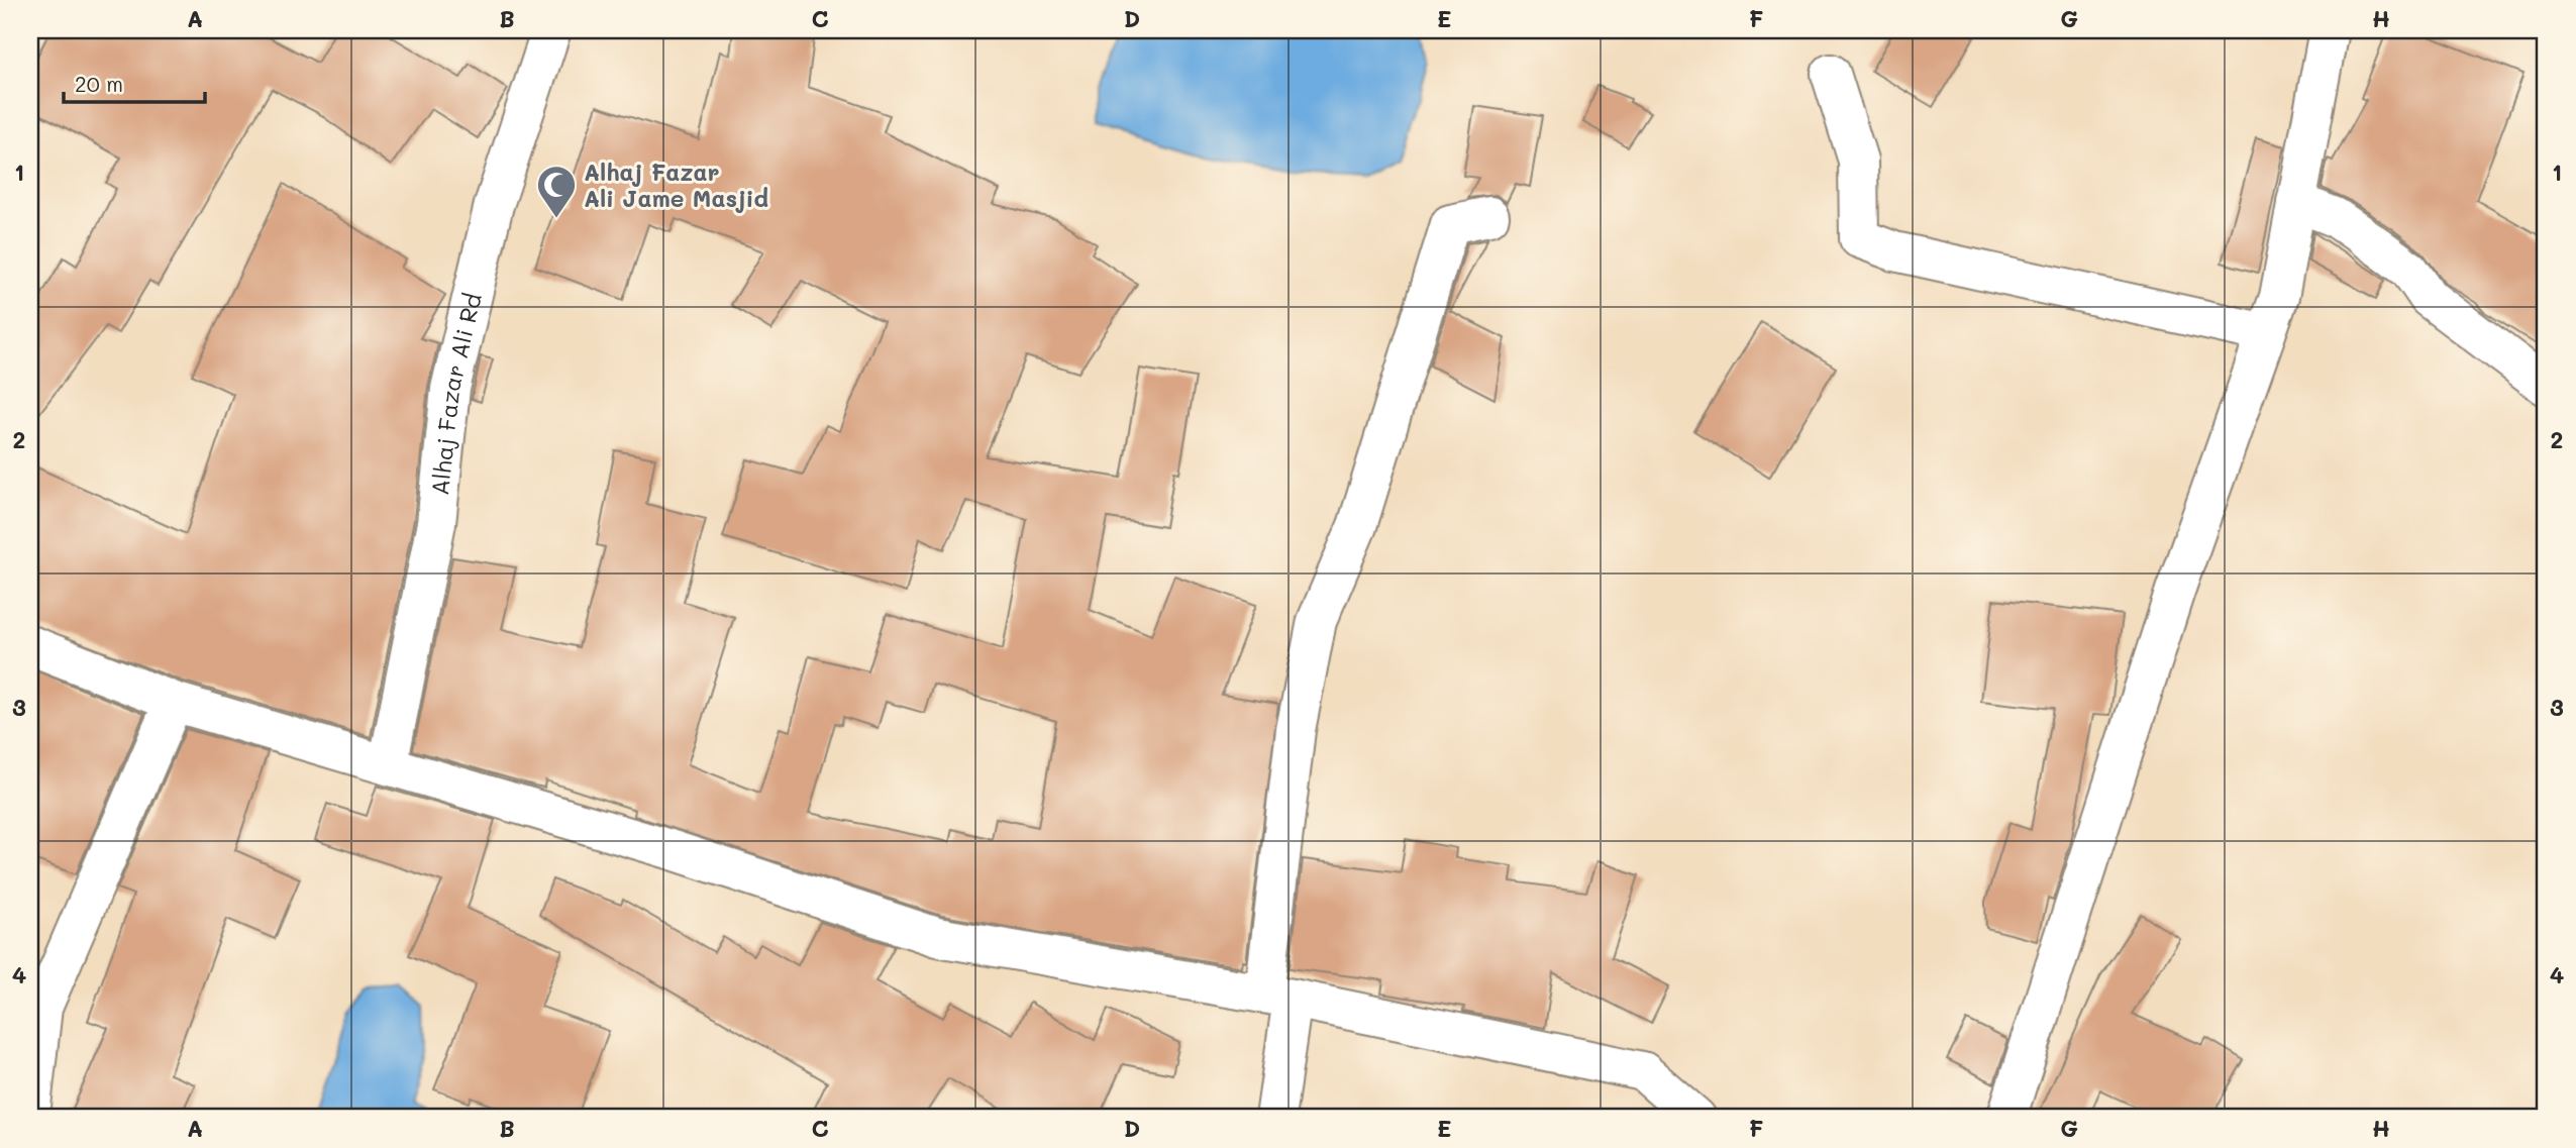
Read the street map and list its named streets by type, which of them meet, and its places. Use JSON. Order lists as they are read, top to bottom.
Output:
{
  "streets": {
    "street": ["Alhaj Fazar Ali Rd"]
  },
  "places": {
    "mosque": ["Alhaj Fazar Ali Jame Masjid"]
  },
  "scale_bar": "20 m",
  "grid": {
    "columns": [
      "A",
      "B",
      "C",
      "D",
      "E",
      "F",
      "G",
      "H"
    ],
    "rows": [
      "1",
      "2",
      "3",
      "4"
    ]
  }
}
